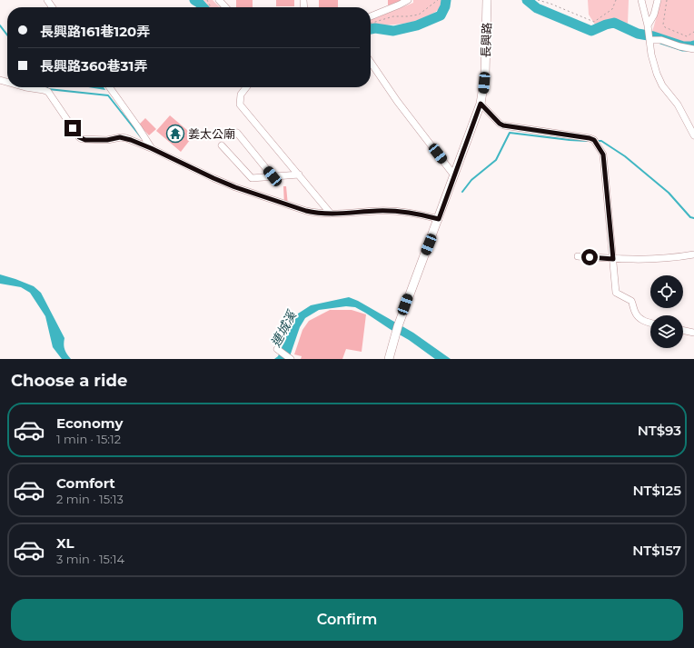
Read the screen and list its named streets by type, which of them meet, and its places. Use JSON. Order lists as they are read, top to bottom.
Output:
{
  "streets": {
    "main road": ["長興路"]
  },
  "water": ["連城溪"],
  "places": {
    "temple": ["姜太公廟"]
  },
  "page": {
    "banner": ["長興路161巷120弄", "長興路360巷31弄"],
    "heading": "Choose a ride",
    "list": [
      {
        "name": "Economy",
        "note": "1 min · 15:12",
        "value": "NT$93"
      },
      {
        "name": "Comfort",
        "note": "2 min · 15:13",
        "value": "NT$125"
      },
      {
        "name": "XL",
        "note": "3 min · 15:14",
        "value": "NT$157"
      }
    ],
    "buttons": "Confirm"
  }
}
